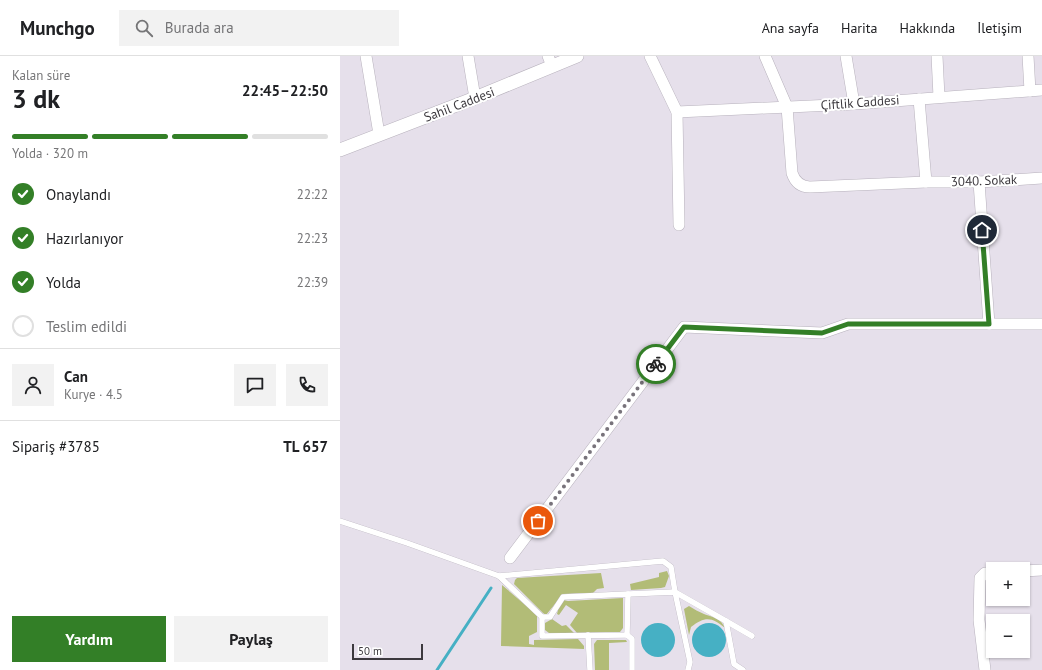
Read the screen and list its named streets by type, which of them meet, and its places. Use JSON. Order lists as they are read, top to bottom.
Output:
{
  "streets": {
    "street": ["Çiftlik Caddesi", "Sahil Caddesi", "3040. Sokak"]
  },
  "crossings": [
    ["Çiftlik Caddesi", "3040. Sokak"]
  ],
  "scale_bar": "50 m",
  "page": {
    "header": "Munchgo",
    "search": "Burada ara",
    "nav": [
      "Ana sayfa",
      "Harita",
      "Hakkında",
      "İletişim"
    ],
    "heading": ["3 dk", "Kalan süre", "22:45–22:50"],
    "panel": [
      "Can",
      "Kurye · 4.5",
      "Sipariş #3785",
      "TL 657"
    ],
    "bar": "Yolda · 320 m",
    "list": [
      ["Onaylandı", "22:22"],
      ["Hazırlanıyor", "22:23"],
      ["Yolda", "22:39"],
      "Teslim edildi"
    ],
    "map_buttons": ["+", "−"],
    "buttons": ["Yardım", "Paylaş"],
    "scale": "50 m"
  }
}
